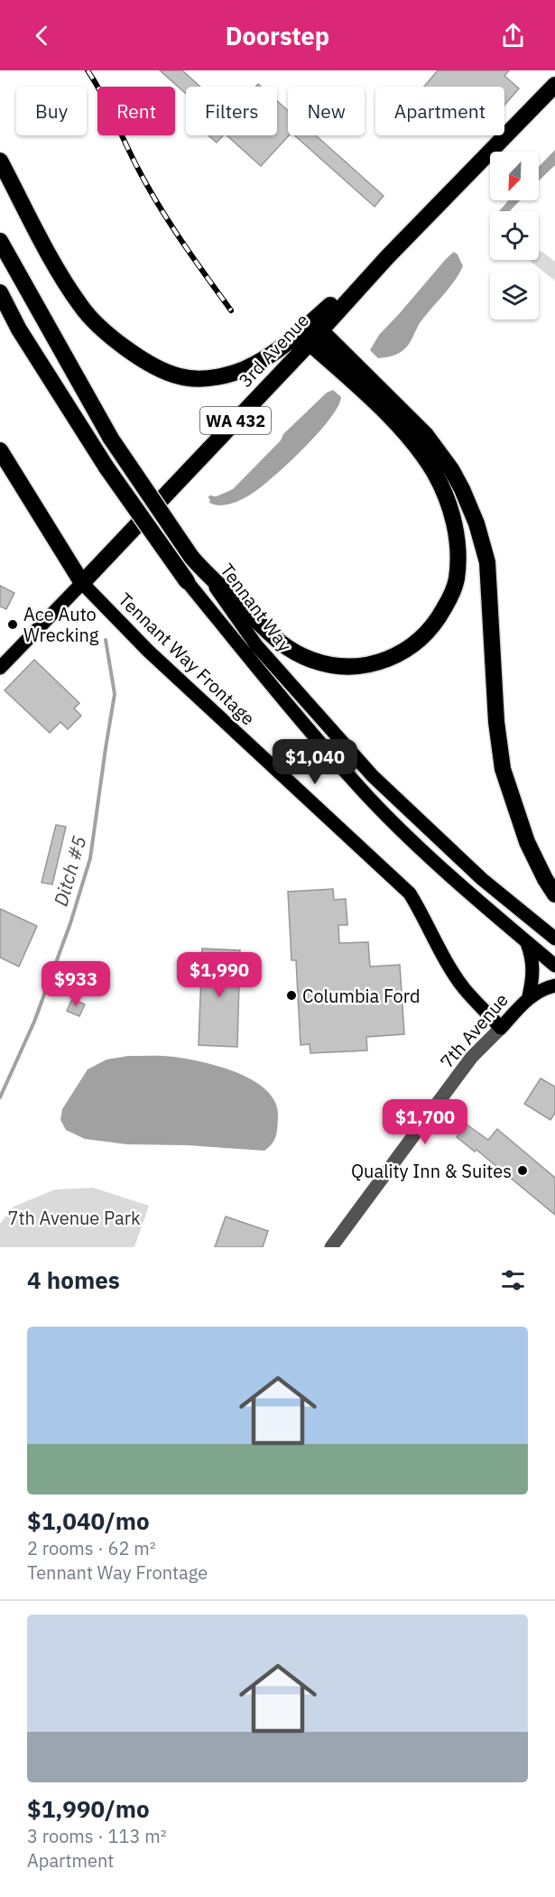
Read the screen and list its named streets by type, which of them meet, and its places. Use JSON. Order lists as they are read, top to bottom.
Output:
{
  "streets": {
    "highway": ["3rd Avenue", "WA 432", "Tennant Way"],
    "main road": ["Tennant Way Frontage", "7th Avenue"]
  },
  "crossings": [
    ["3rd Avenue", "Tennant Way Frontage"],
    ["Tennant Way Frontage", "7th Avenue"]
  ],
  "water": ["Ditch #5"],
  "parks": ["7th Avenue Park"],
  "places": ["Ace Auto Wrecking", "Columbia Ford", "Quality Inn & Suites"],
  "north": "bottom left",
  "page": {
    "header": "Doorstep",
    "chip": [
      "Buy",
      "Rent",
      "Filters",
      "New",
      "Apartment"
    ],
    "price": [
      "$1,040",
      "$1,990",
      "$933",
      "$1,700"
    ],
    "heading": "4 homes",
    "list": [
      {
        "name": "$1,040/mo",
        "note": "2 rooms · 62 m² · Tennant Way Frontage"
      },
      {
        "name": "$1,990/mo",
        "note": "3 rooms · 113 m² · Apartment"
      }
    ]
  }
}
